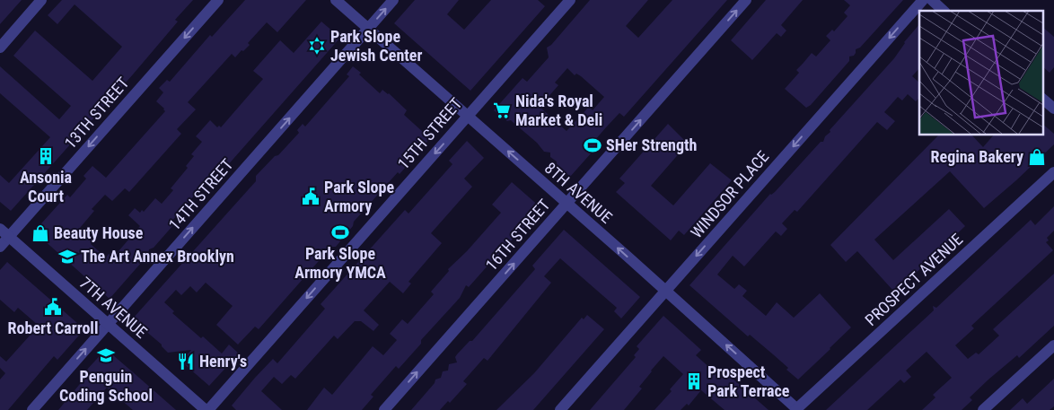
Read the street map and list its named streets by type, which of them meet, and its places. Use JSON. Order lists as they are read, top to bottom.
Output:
{
  "streets": {
    "street": [
      "13TH STREET",
      "15TH STREET",
      "8TH AVENUE",
      "14TH STREET",
      "WINDSOR PLACE",
      "16TH STREET",
      "PROSPECT AVENUE",
      "7TH AVENUE"
    ]
  },
  "crossings": [
    ["13TH STREET", "7TH AVENUE"],
    ["15TH STREET", "8TH AVENUE"],
    ["15TH STREET", "7TH AVENUE"],
    ["8TH AVENUE", "14TH STREET"],
    ["8TH AVENUE", "WINDSOR PLACE"],
    ["8TH AVENUE", "16TH STREET"],
    ["8TH AVENUE", "PROSPECT AVENUE"],
    ["14TH STREET", "7TH AVENUE"]
  ],
  "one_way": [
    "13TH STREET",
    "15TH STREET",
    "8TH AVENUE",
    "14TH STREET",
    "WINDSOR PLACE",
    "16TH STREET"
  ],
  "places": {
    "synagogue": ["Park Slope Jewish Center"],
    "supermarket": ["Nida's Royal Market & Deli"],
    "sports": ["SHer Strength", "Park Slope Armory YMCA"],
    "building": ["Ansonia Court", "Prospect Park Terrace"],
    "shop": ["Regina Bakery", "Beauty House"],
    "public building": ["Park Slope Armory", "Robert Carroll"],
    "school or university": ["The Art Annex Brooklyn", "Penguin Coding School"],
    "restaurant": ["Henry's"]
  }
}
